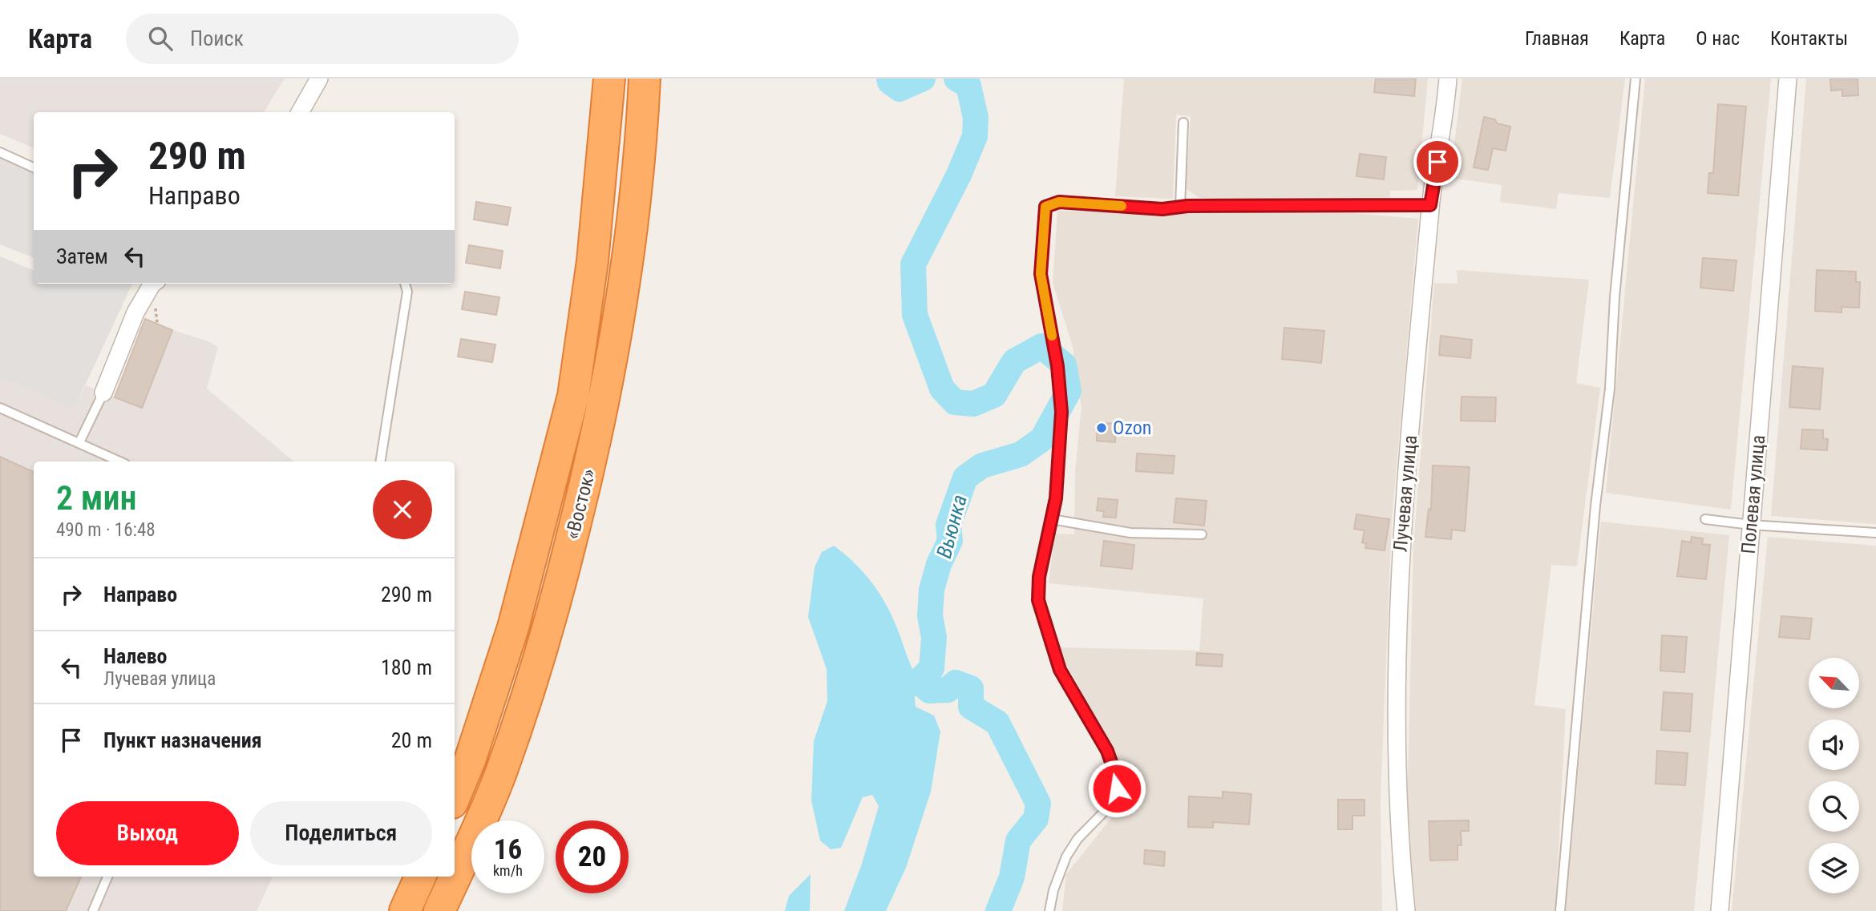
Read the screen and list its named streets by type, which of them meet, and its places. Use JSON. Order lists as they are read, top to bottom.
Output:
{
  "streets": {
    "highway": ["«Восток»"],
    "street": ["Лучевая улица", "Полевая улица"]
  },
  "water": ["Вьюнка"],
  "places": ["Ozon"],
  "north": "top left",
  "page": {
    "header": "Карта",
    "search": "Поиск",
    "nav": [
      "Главная",
      "Карта",
      "О нас",
      "Контакты"
    ],
    "turn": ["290 m", "Направо"],
    "then": "Затем",
    "heading": ["2 мин", "490 m · 16:48"],
    "list": [
      {
        "name": "Направо",
        "value": "290 m"
      },
      {
        "name": "Налево",
        "note": "Лучевая улица",
        "value": "180 m"
      },
      {
        "name": "Пункт назначения",
        "value": "20 m"
      }
    ],
    "buttons": ["Выход", "Поделиться"],
    "speed": "16 km/h",
    "limit": "20"
  }
}
